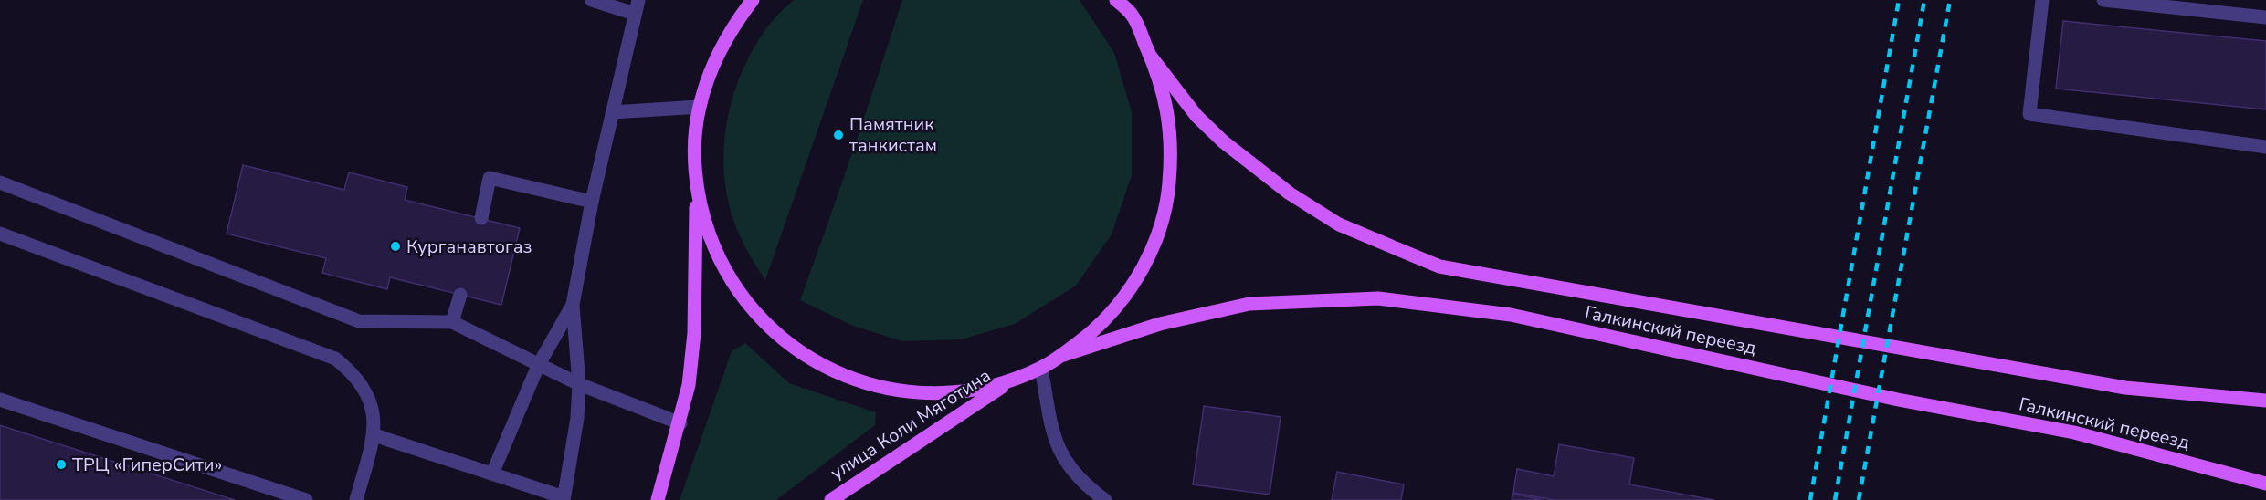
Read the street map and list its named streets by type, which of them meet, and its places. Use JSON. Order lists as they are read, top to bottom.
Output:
{
  "streets": {
    "main road": ["Галкинский переезд", "улица Коли Мяготина"]
  },
  "places": ["Памятник танкистам", "Курганавтогаз", "ТРЦ «ГиперСити»"]
}
